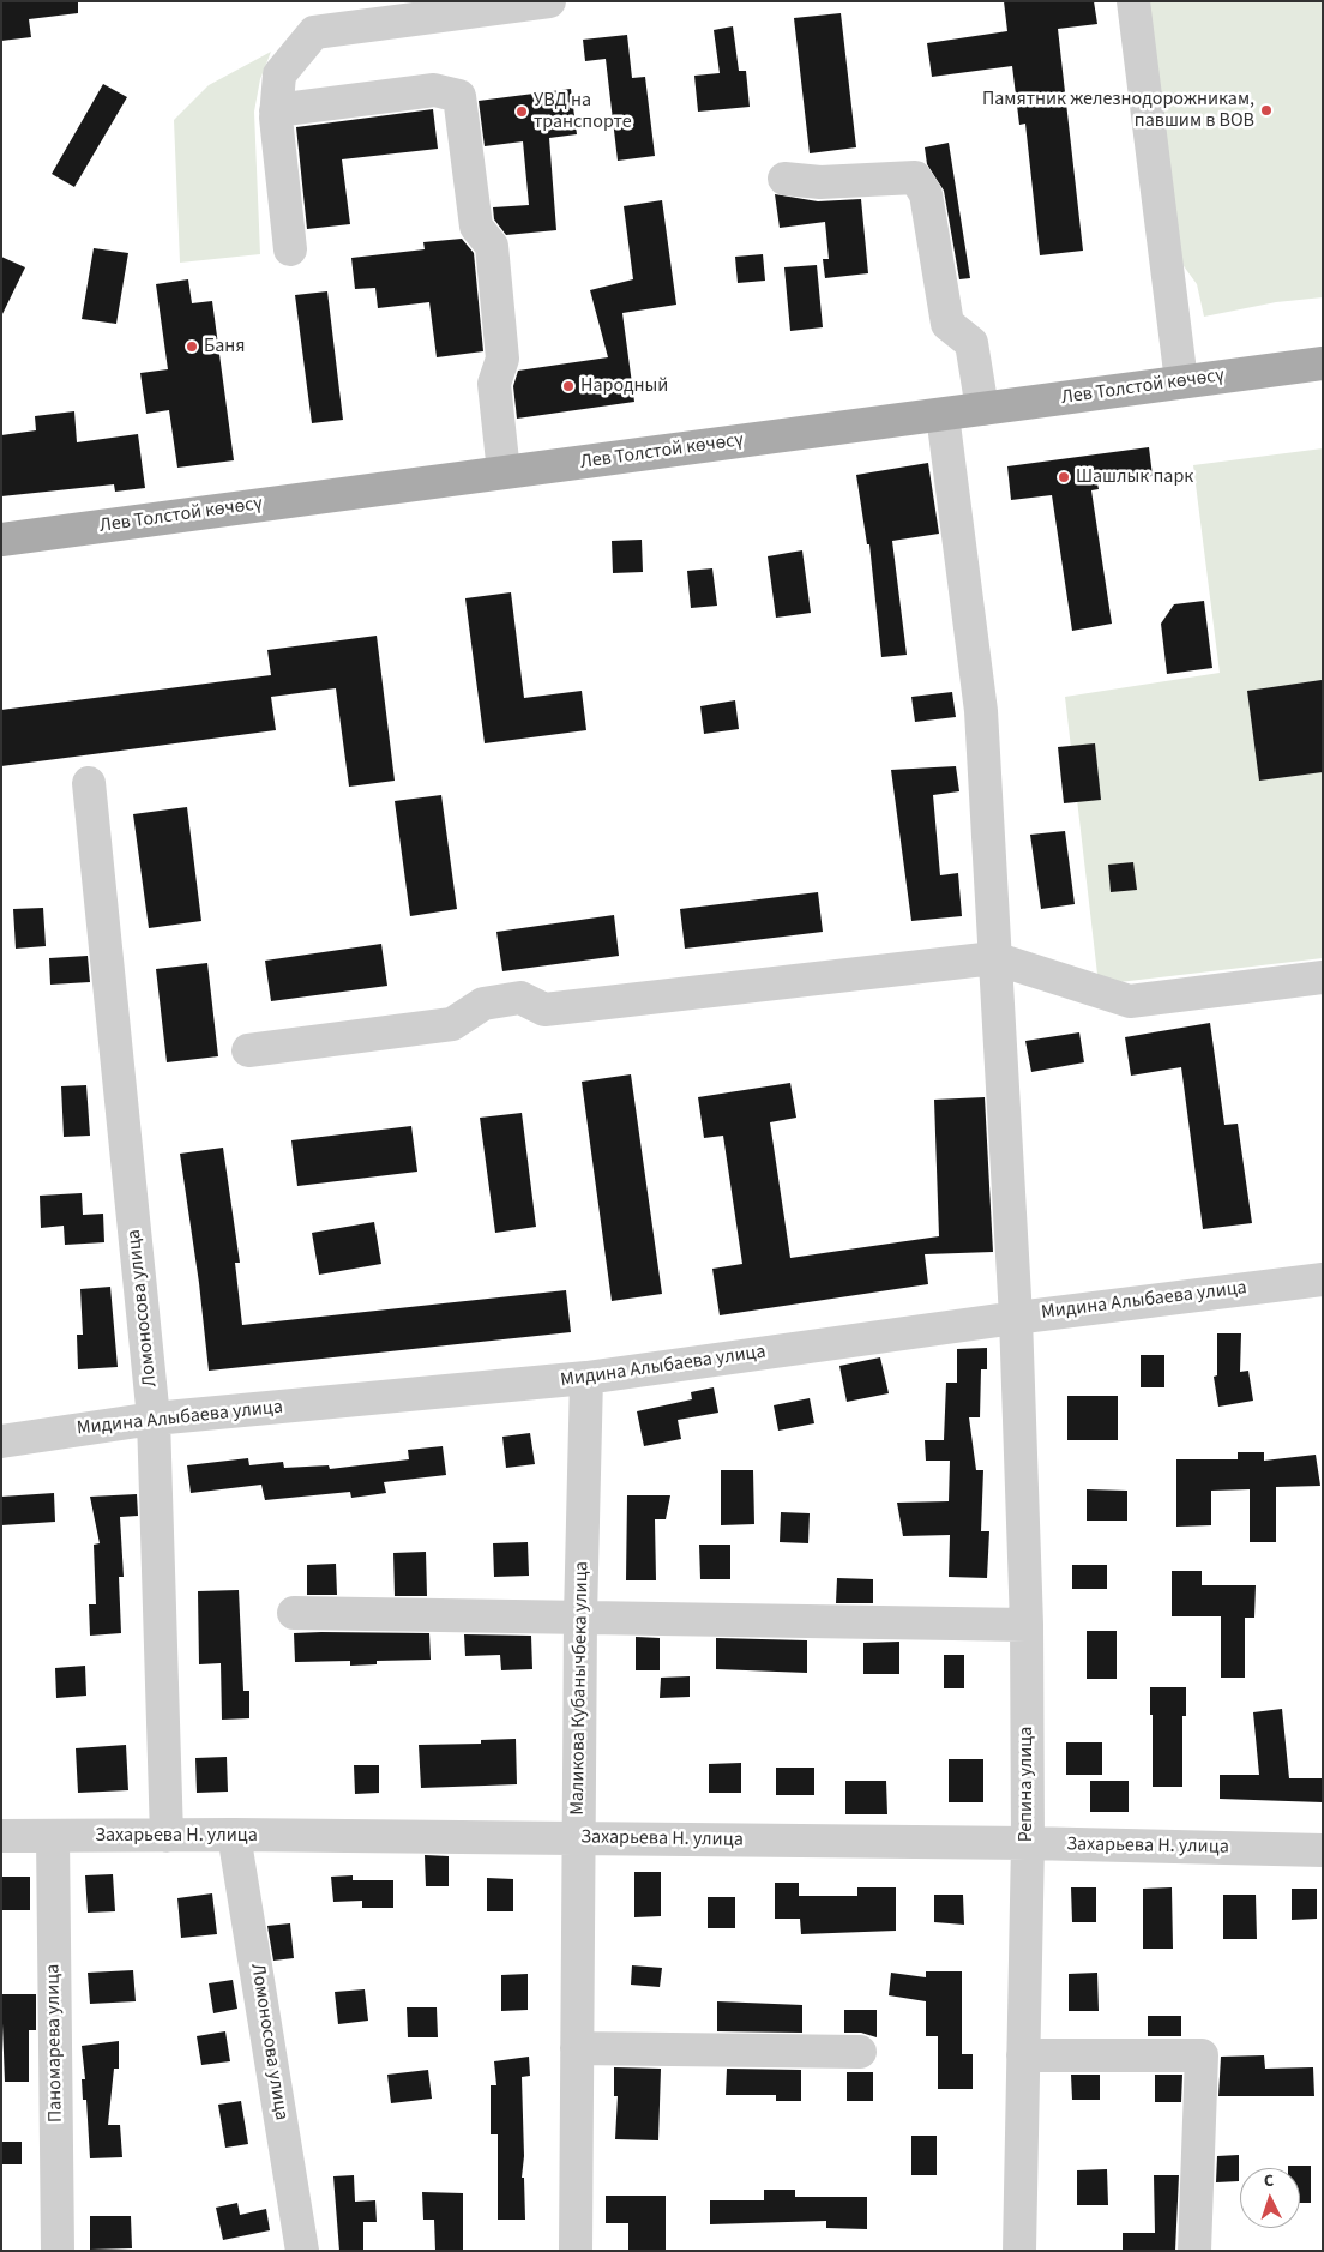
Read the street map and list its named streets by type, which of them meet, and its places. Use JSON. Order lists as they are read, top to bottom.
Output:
{
  "streets": {
    "main road": ["Лев Толстой көчөсү"],
    "street": [
      "Мидина Алыбаева улица",
      "Ломоносова улица",
      "Маликова Кубанычбека улица",
      "Репина улица",
      "Захарьева Н. улица",
      "Паномарева улица"
    ]
  },
  "crossings": [
    ["Лев Толстой көчөсү", "Репина улица"],
    ["Мидина Алыбаева улица", "Ломоносова улица"],
    ["Мидина Алыбаева улица", "Маликова Кубанычбека улица"],
    ["Мидина Алыбаева улица", "Репина улица"],
    ["Ломоносова улица", "Захарьева Н. улица"],
    ["Маликова Кубанычбека улица", "Захарьева Н. улица"],
    ["Репина улица", "Захарьева Н. улица"],
    ["Захарьева Н. улица", "Паномарева улица"]
  ],
  "places": [
    "Памятник железнодорожникам, павшим в ВОВ",
    "УВД на транспорте",
    "Баня",
    "Народный",
    "Шашлык парк"
  ],
  "north": "top"
}
